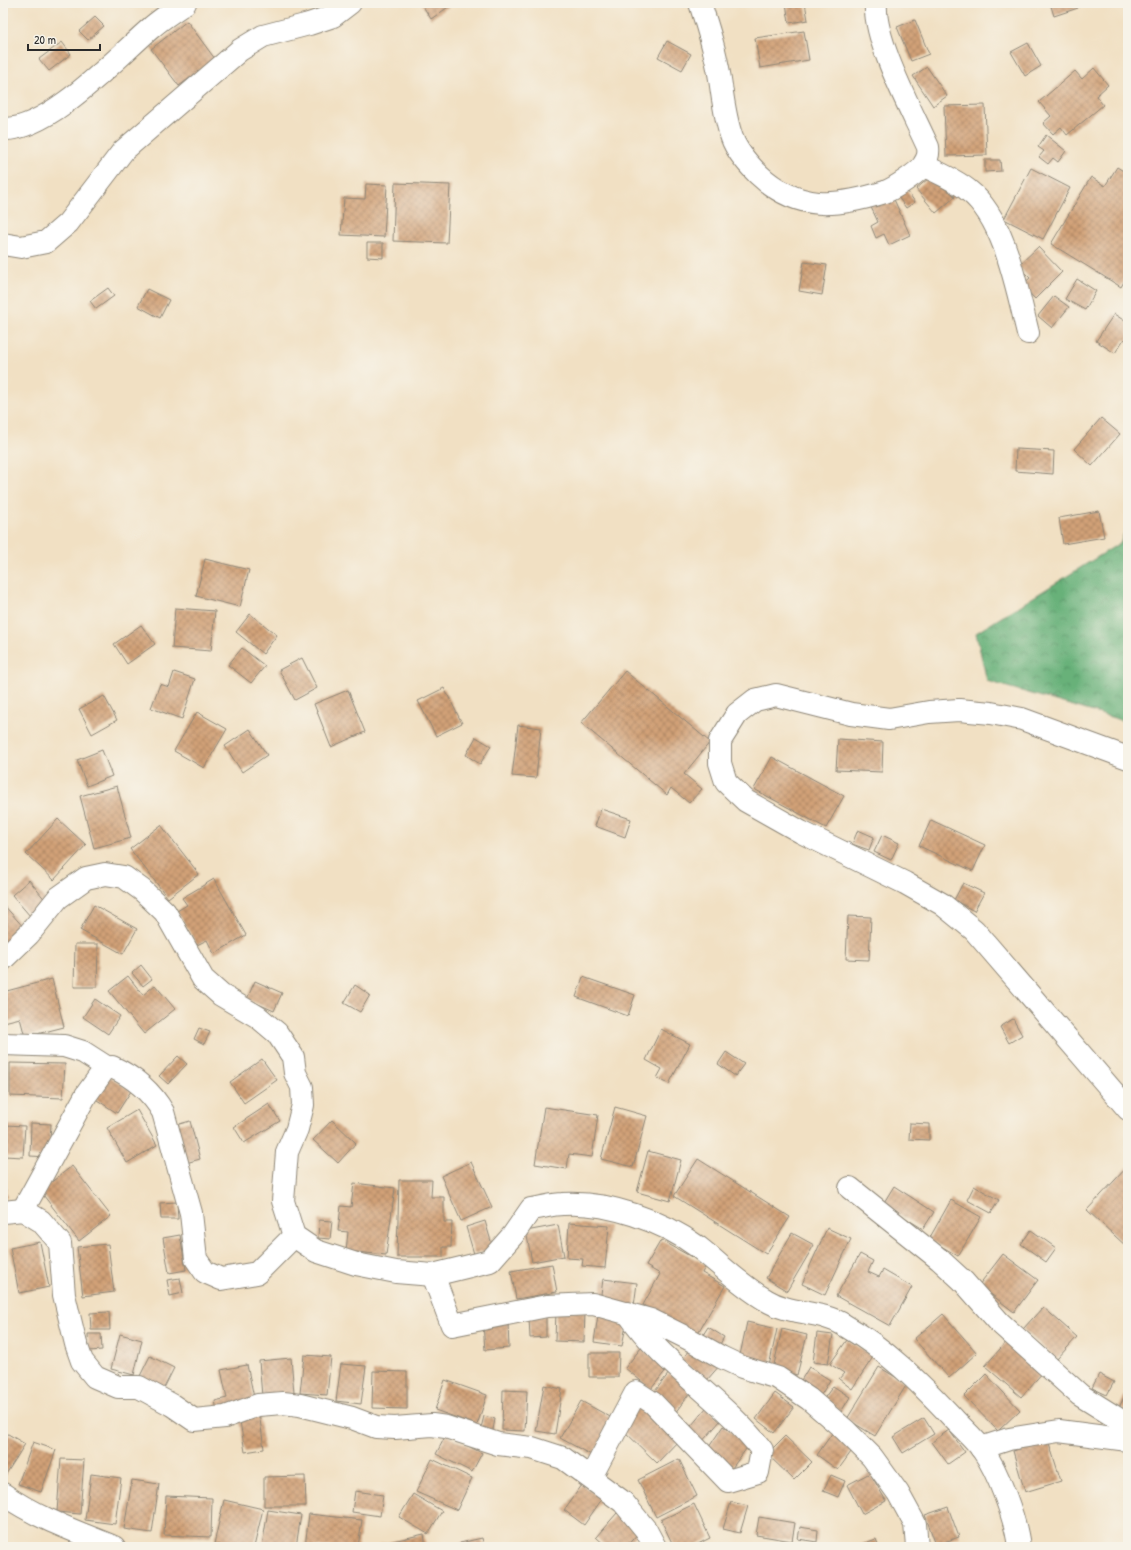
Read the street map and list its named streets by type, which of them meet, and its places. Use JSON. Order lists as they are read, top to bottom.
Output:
{
  "scale_bar": "20 m"
}
